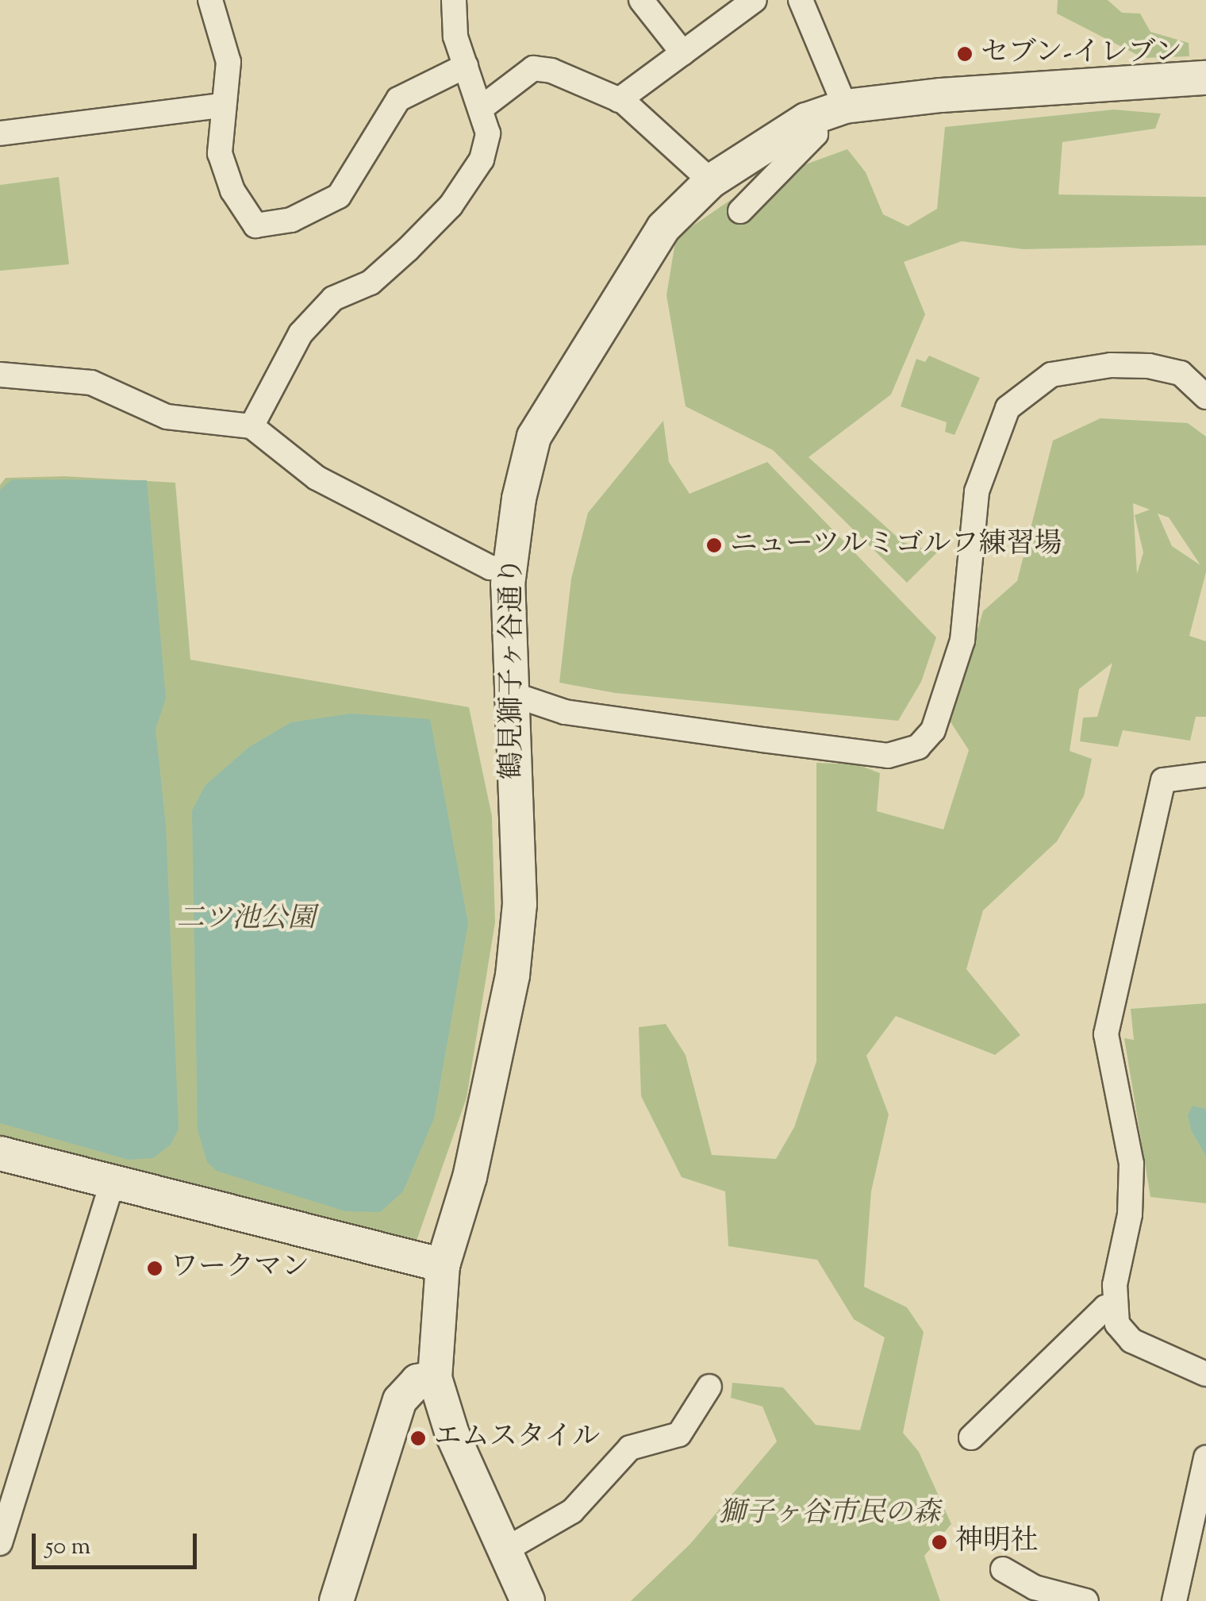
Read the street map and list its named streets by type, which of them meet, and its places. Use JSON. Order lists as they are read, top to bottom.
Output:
{
  "streets": {
    "main road": ["鶴見獅子ヶ谷通り"]
  },
  "parks": ["二ツ池公園", "獅子ヶ谷市民の森"],
  "places": [
    "セブン-イレブン",
    "ニューツルミゴルフ練習場",
    "ワークマン",
    "エムスタイル",
    "神明社"
  ],
  "scale_bar": "50 m"
}
